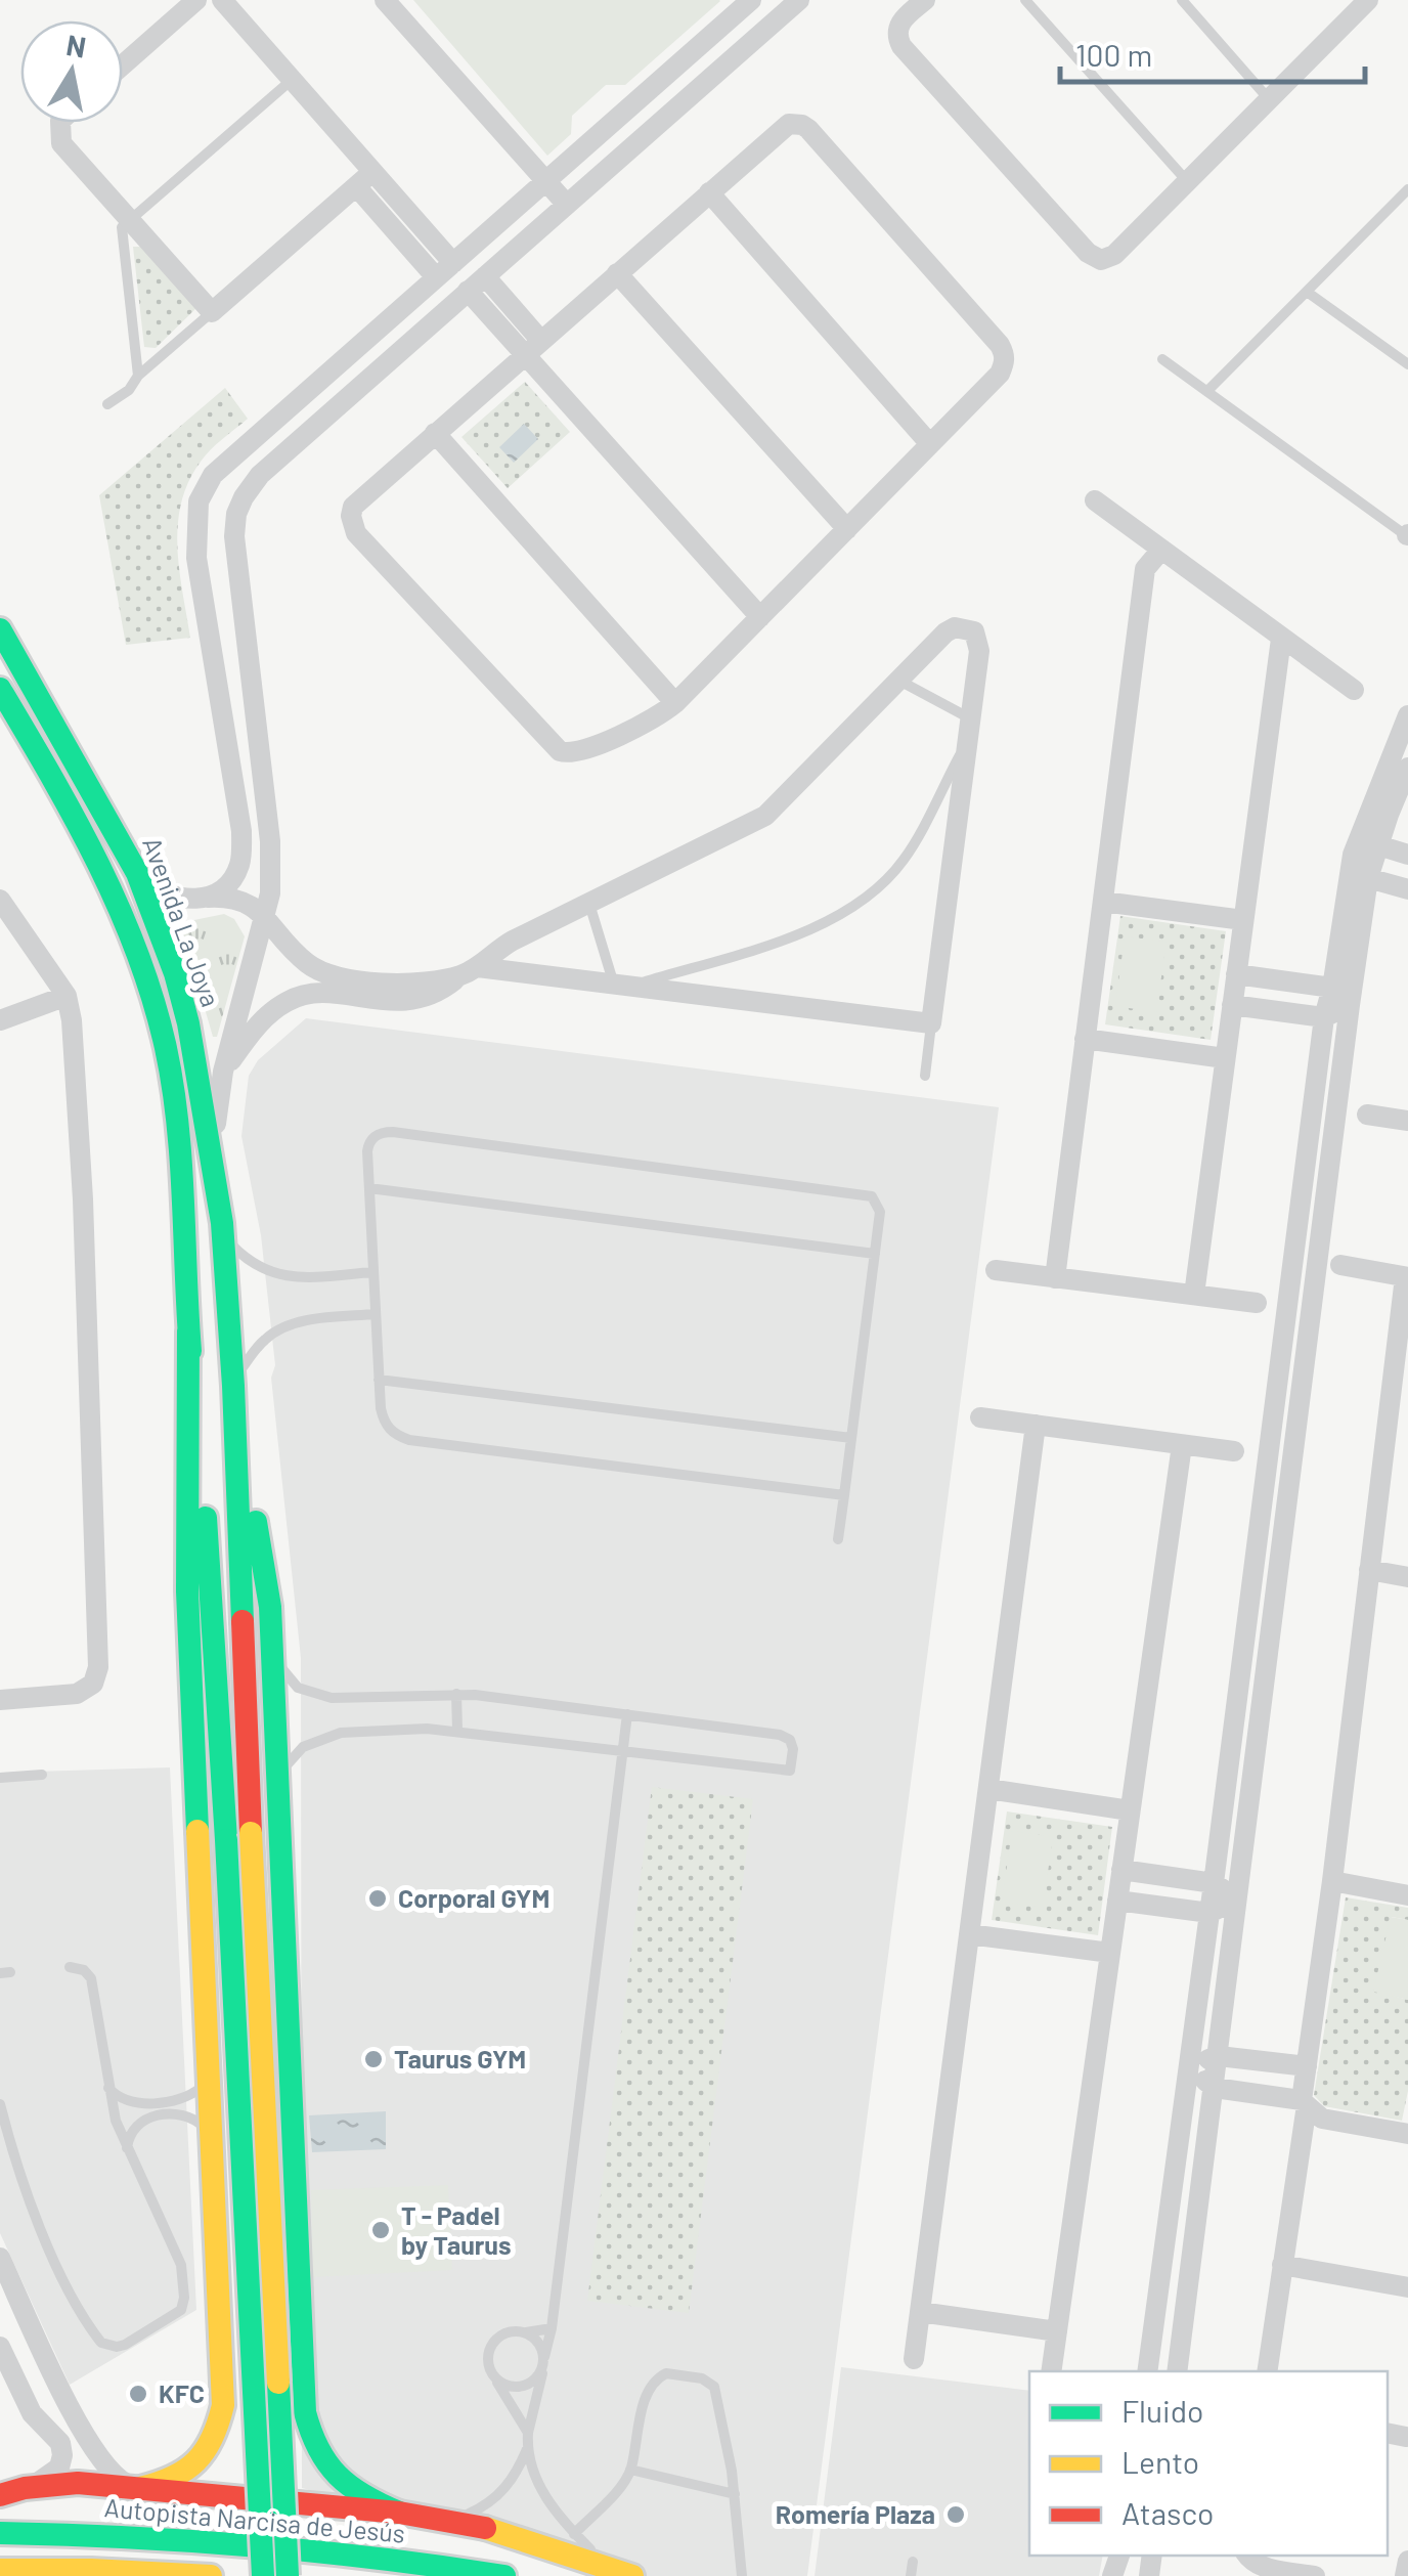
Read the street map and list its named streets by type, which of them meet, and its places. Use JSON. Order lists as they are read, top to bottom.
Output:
{
  "streets": {
    "main road": ["Avenida La Joya", "Autopista Narcisa de Jesús"]
  },
  "places": [
    "Corporal GYM",
    "Taurus GYM",
    "T - Padel by Taurus",
    "KFC",
    "Romería Plaza"
  ],
  "legend": ["Fluido", "Lento", "Atasco"],
  "scale_bar": "100 m",
  "north": "top"
}
